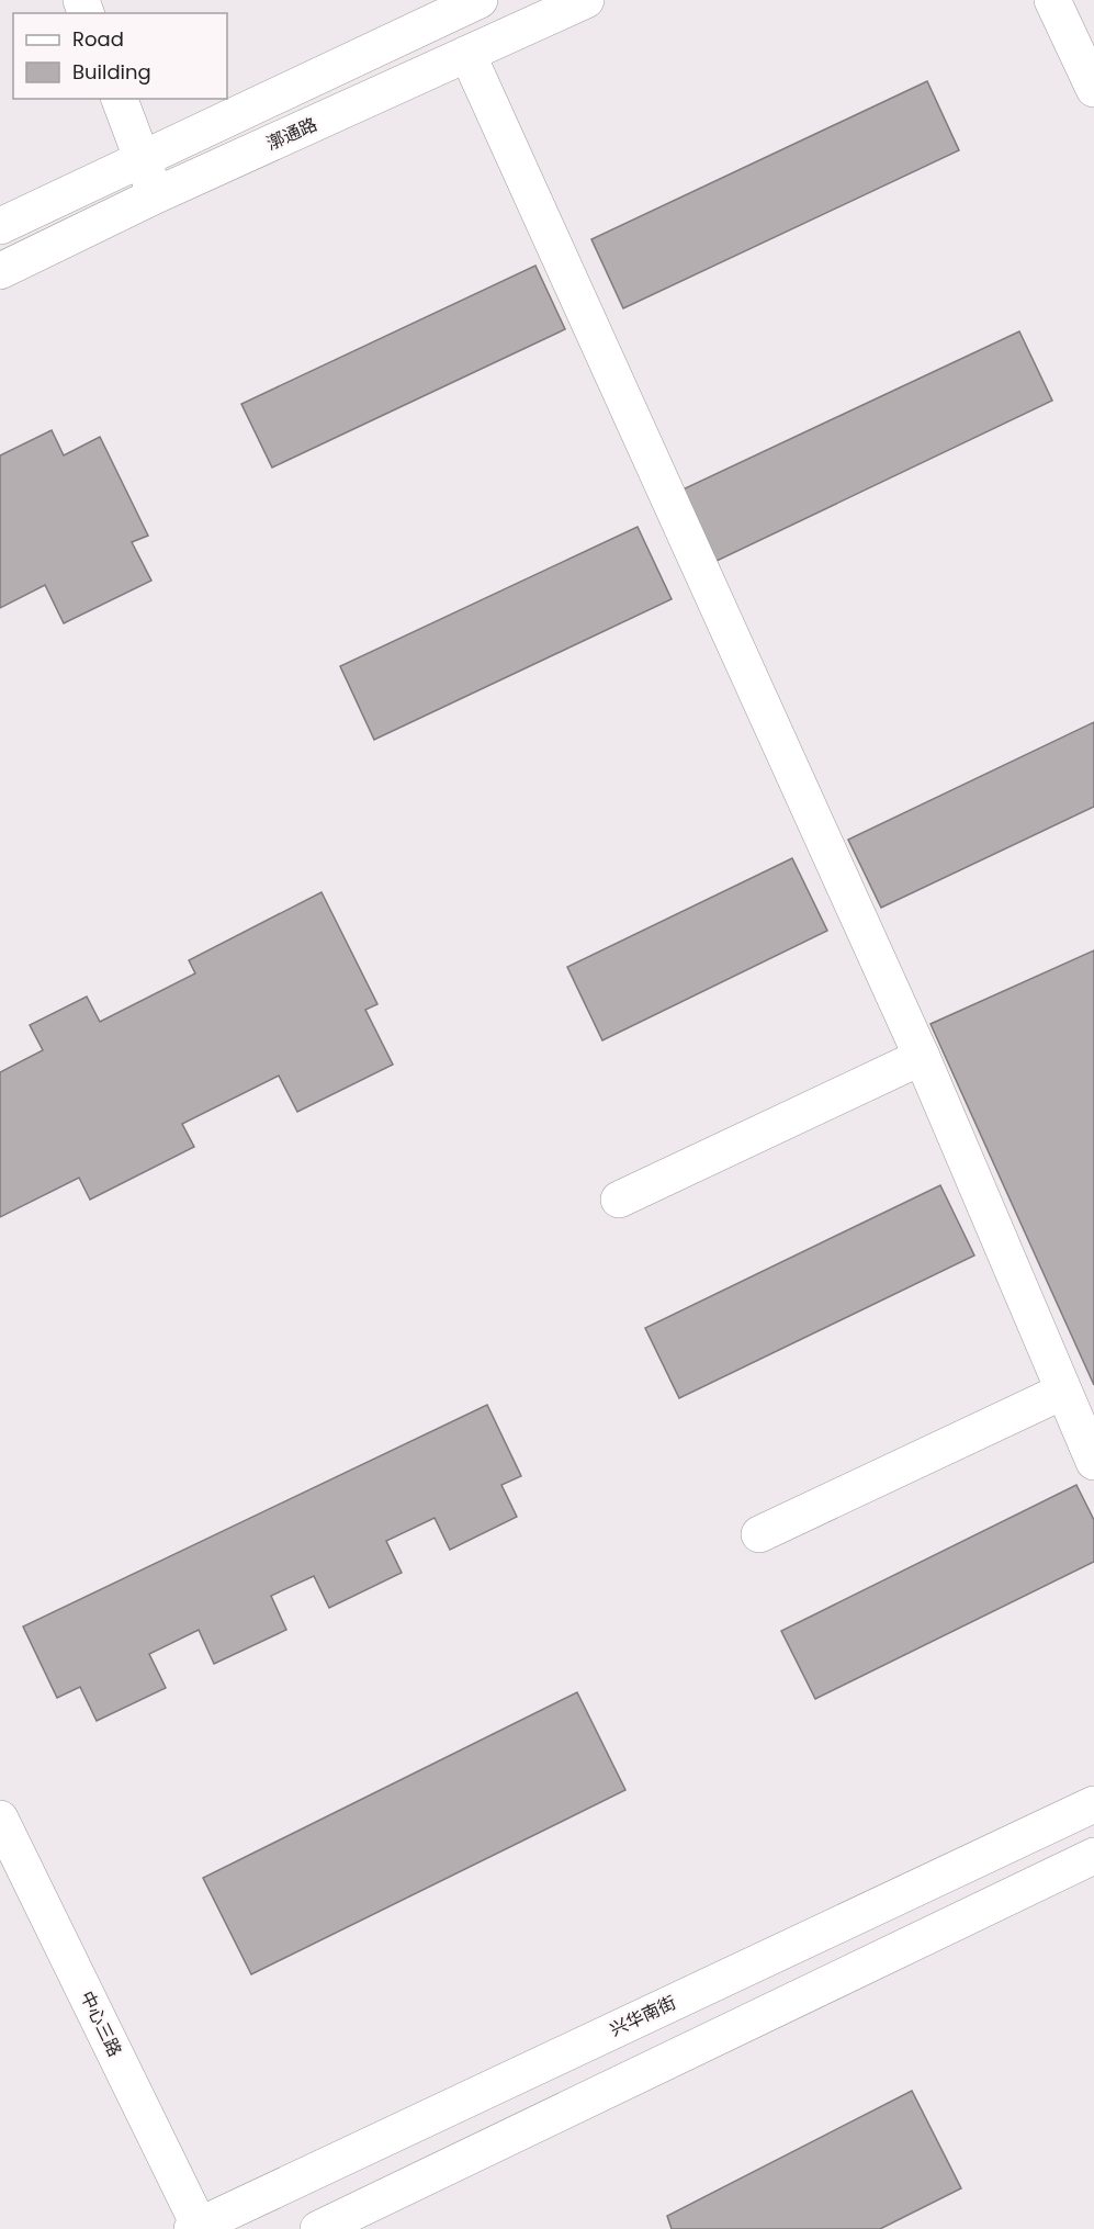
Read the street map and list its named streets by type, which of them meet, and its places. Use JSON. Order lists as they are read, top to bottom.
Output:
{
  "streets": {
    "street": ["漷通路", "兴华南街", "中心三路"]
  },
  "crossings": [
    ["兴华南街", "中心三路"]
  ],
  "legend": ["Road", "Building"]
}
